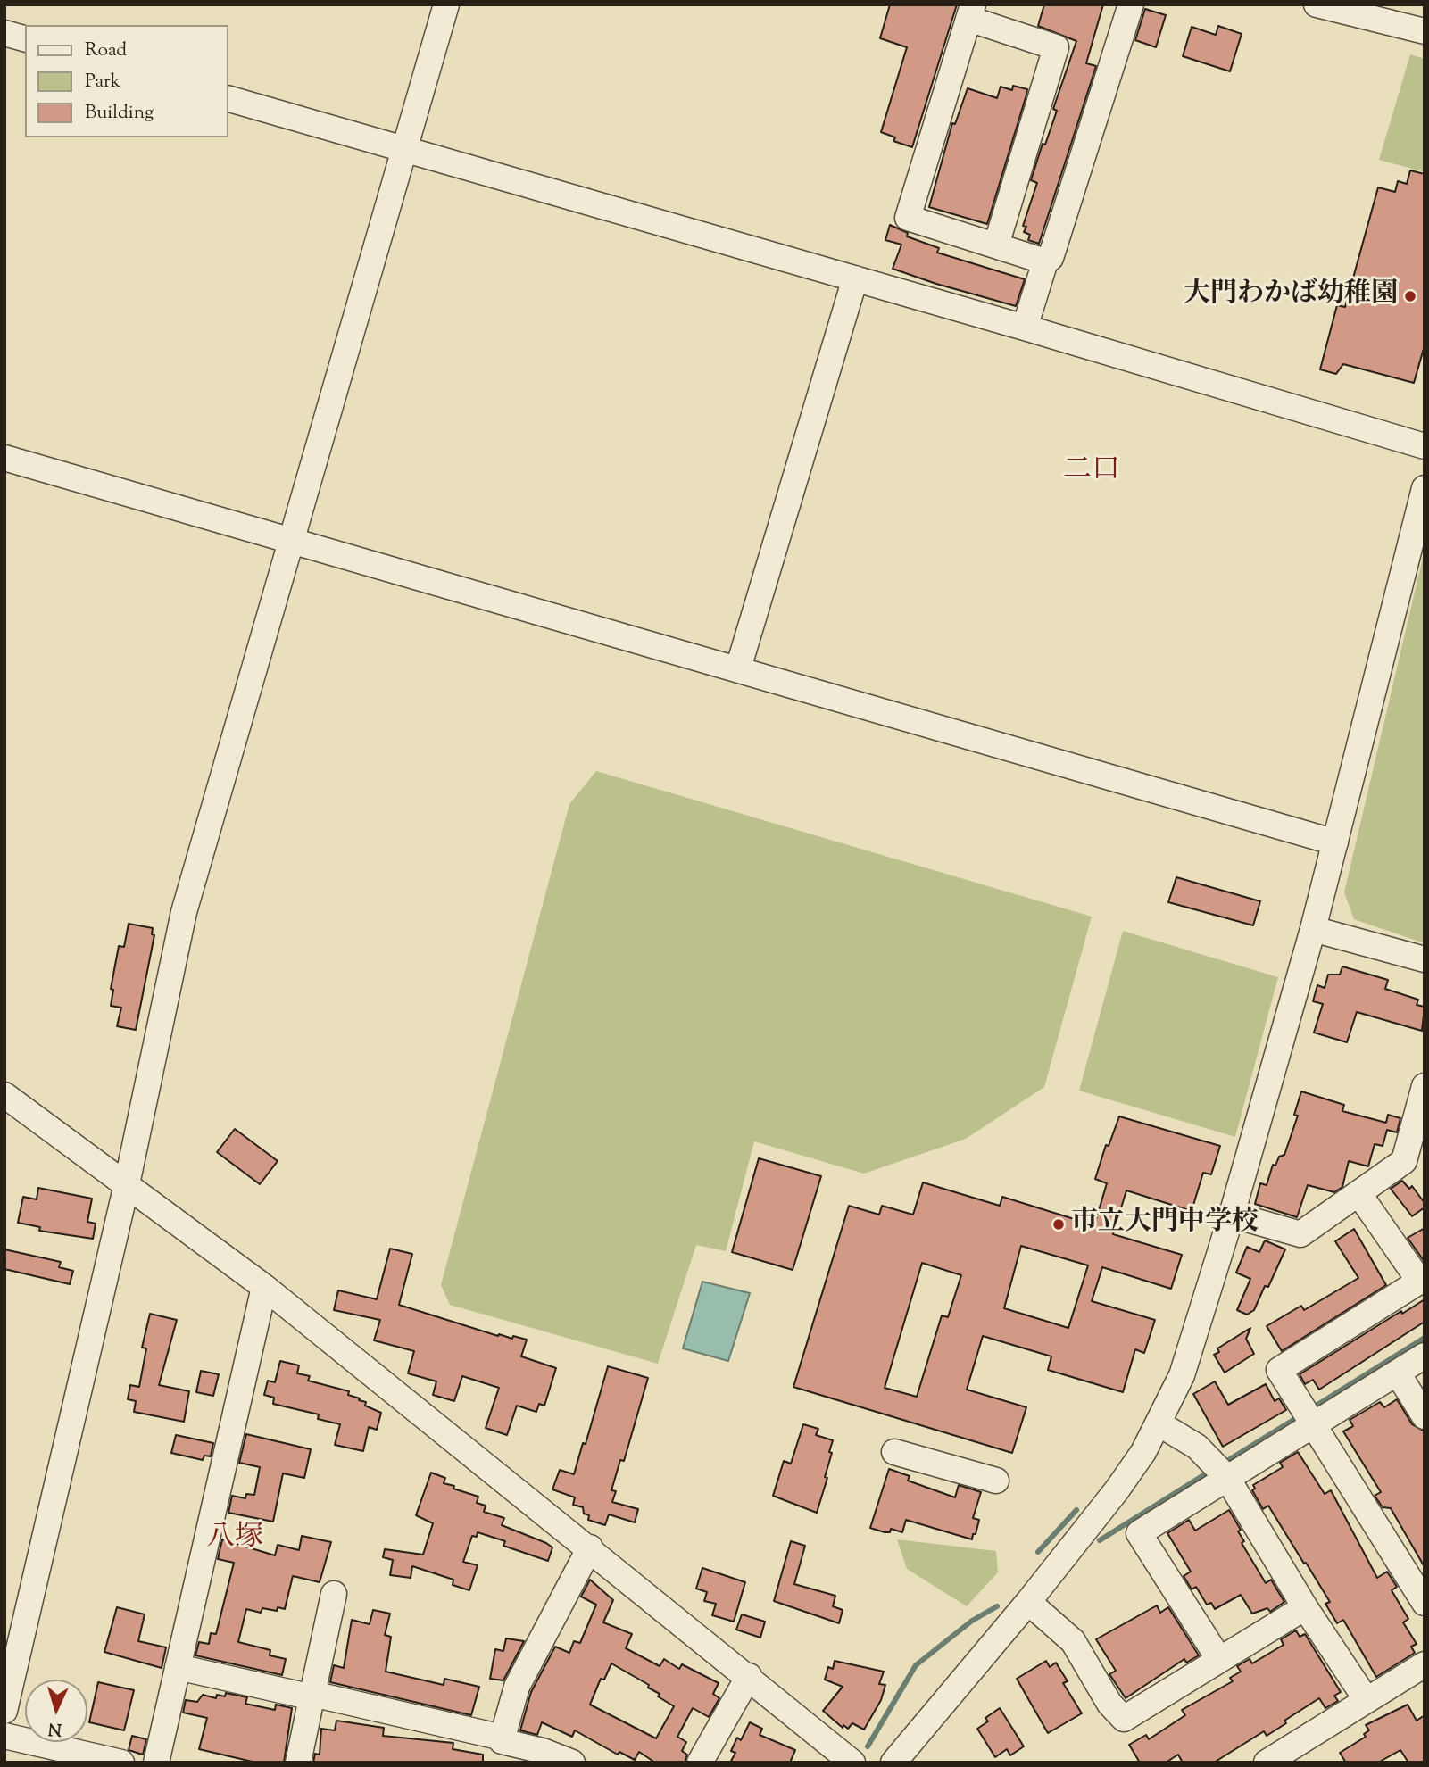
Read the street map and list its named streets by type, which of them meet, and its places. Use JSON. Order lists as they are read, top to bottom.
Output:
{
  "districts": ["二口", "八塚"],
  "places": ["大門わかば幼稚園", "市立大門中学校"],
  "legend": ["Road", "Park", "Building"],
  "north": "bottom"
}
